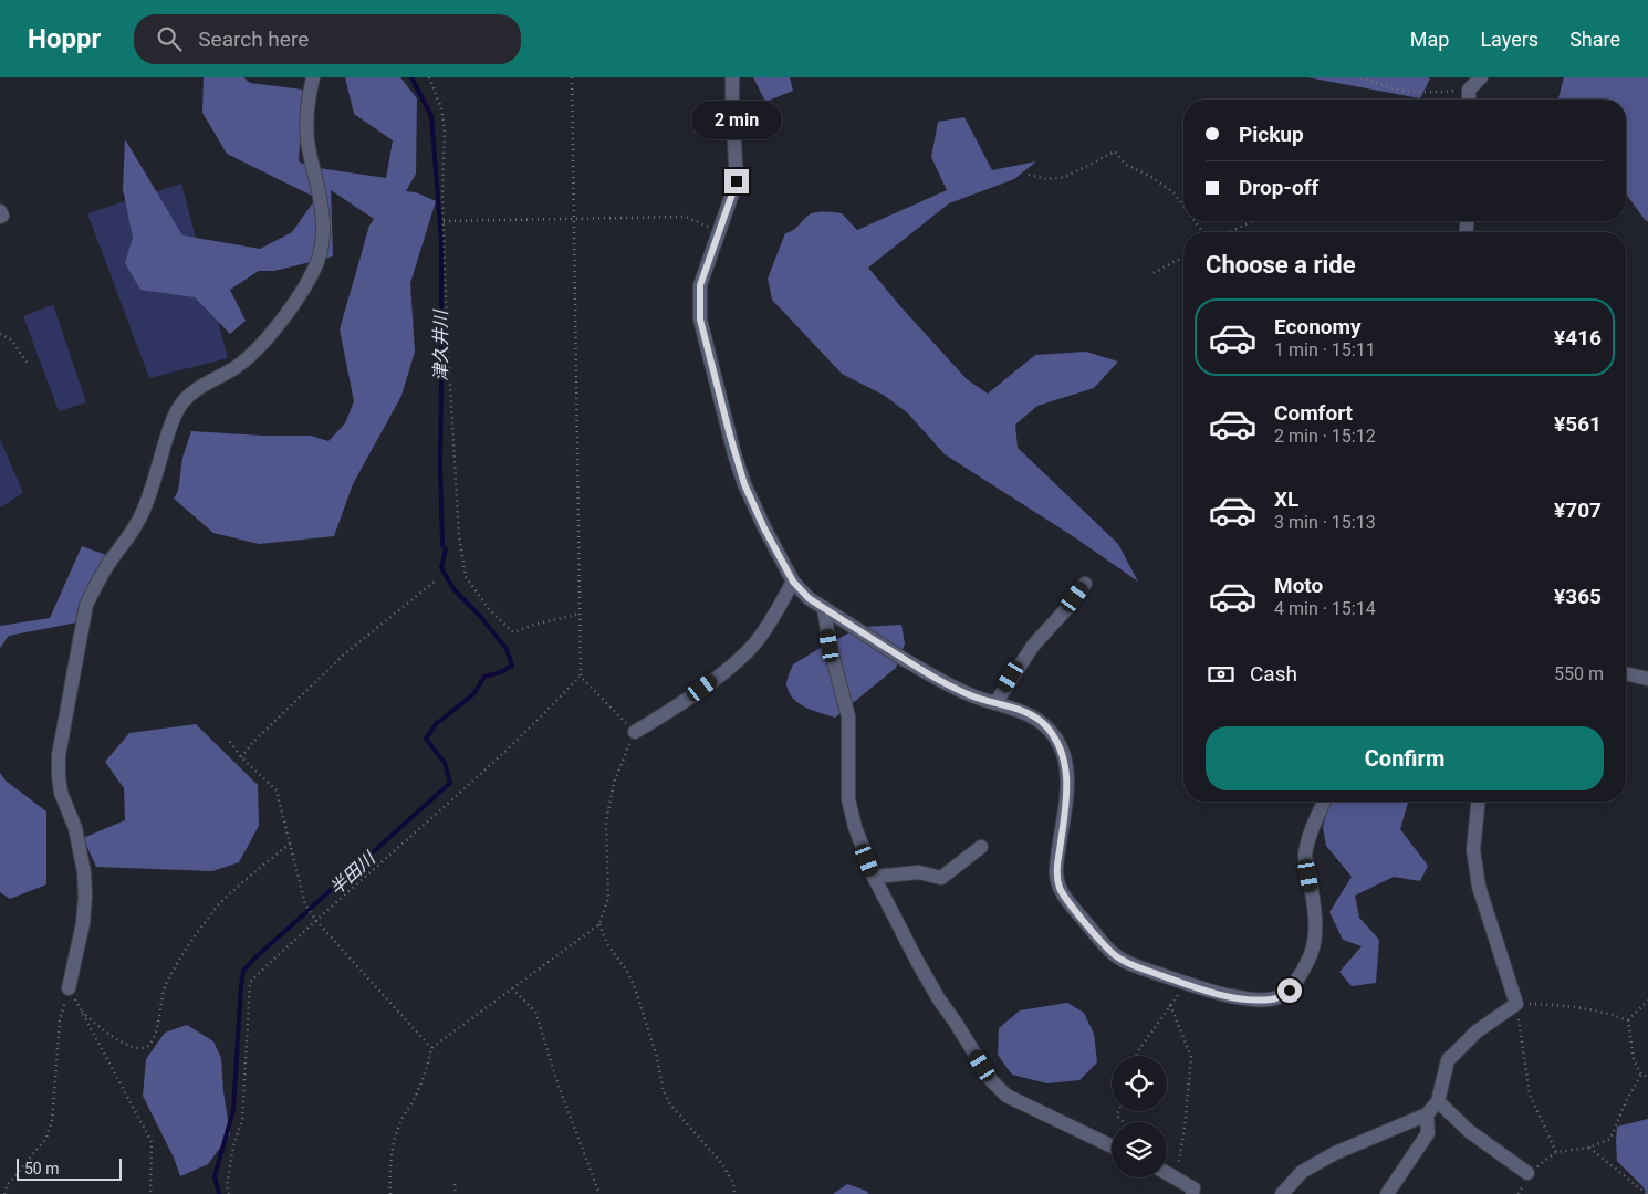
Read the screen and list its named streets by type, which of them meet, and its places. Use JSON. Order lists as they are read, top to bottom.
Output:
{
  "water": ["津久井川", "半田川"],
  "scale_bar": "50 m",
  "page": {
    "header": "Hoppr",
    "search": "Search here",
    "nav": ["Map", "Layers", "Share"],
    "banner": ["Pickup", "Drop-off"],
    "bubble": "2 min",
    "heading": "Choose a ride",
    "list": [
      {
        "name": "Economy",
        "note": "1 min · 15:11",
        "value": "¥416"
      },
      {
        "name": "Comfort",
        "note": "2 min · 15:12",
        "value": "¥561"
      },
      {
        "name": "XL",
        "note": "3 min · 15:13",
        "value": "¥707"
      },
      {
        "name": "Moto",
        "note": "4 min · 15:14",
        "value": "¥365"
      }
    ],
    "pay": ["Cash", "550 m"],
    "buttons": "Confirm",
    "scale": "50 m"
  }
}
